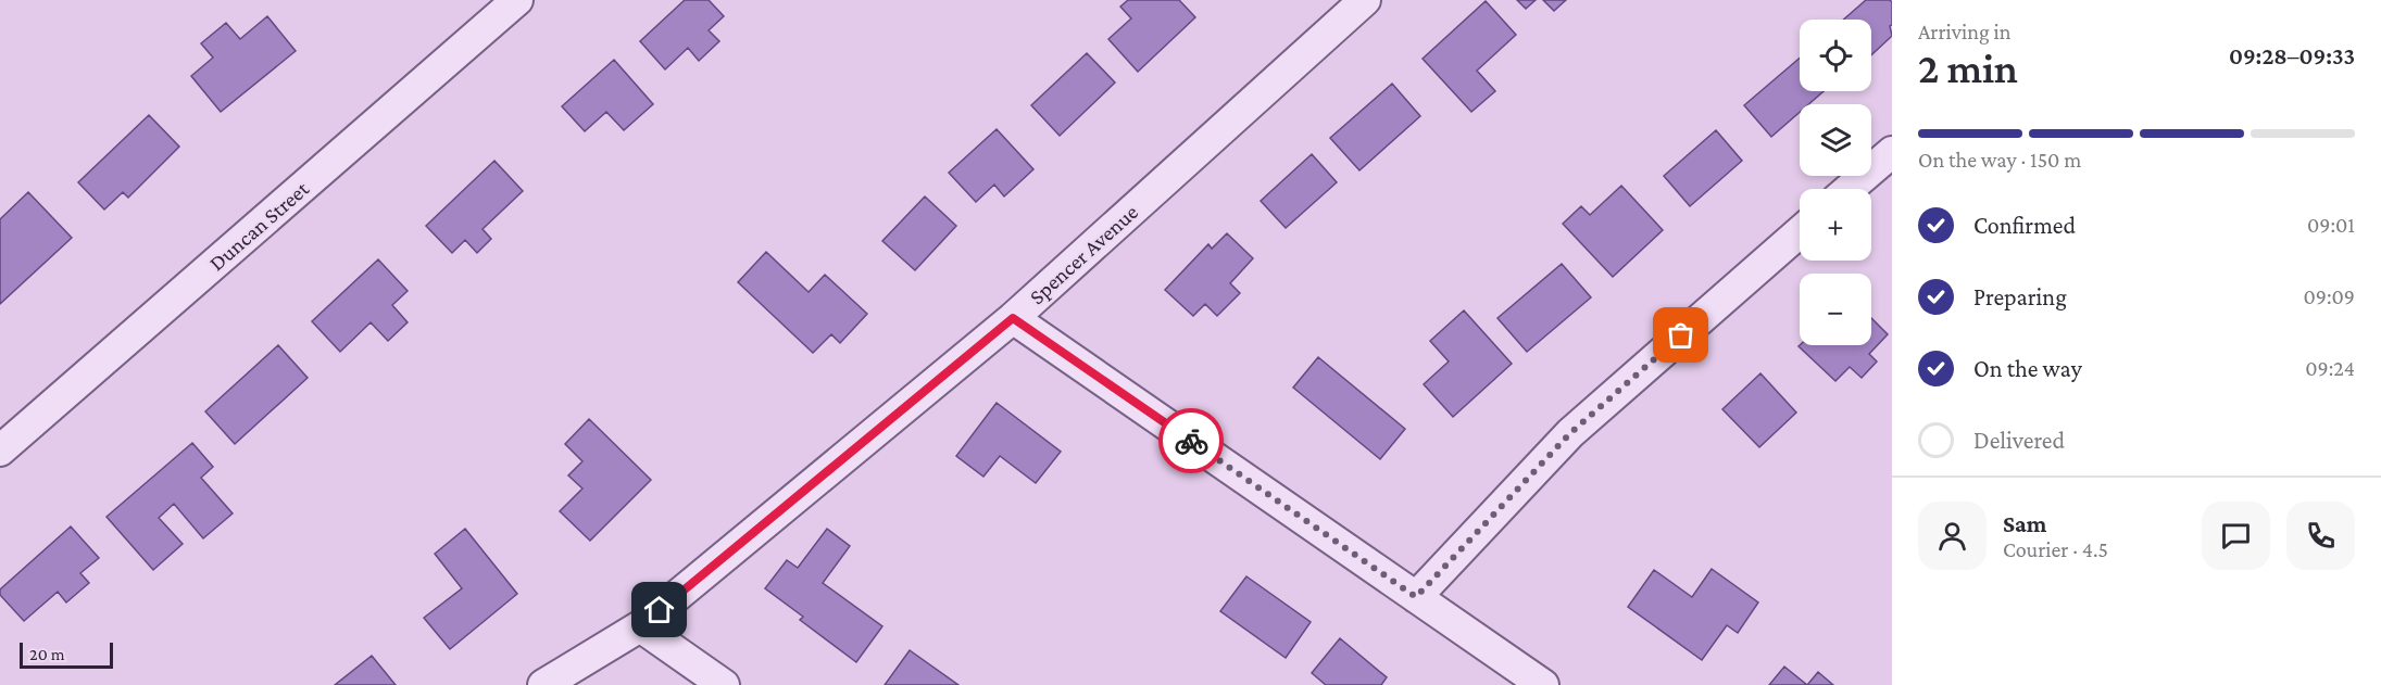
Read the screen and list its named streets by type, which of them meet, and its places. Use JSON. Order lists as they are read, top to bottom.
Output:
{
  "streets": {
    "street": ["Duncan Street", "Spencer Avenue"]
  },
  "scale_bar": "20 m",
  "page": {
    "heading": ["2 min", "Arriving in", "09:28–09:33"],
    "panel": ["Sam", "Courier · 4.5"],
    "map_buttons": ["+", "−"],
    "bar": "On the way · 150 m",
    "list": [
      ["Confirmed", "09:01"],
      ["Preparing", "09:09"],
      ["On the way", "09:24"],
      "Delivered"
    ],
    "scale": "20 m"
  }
}
